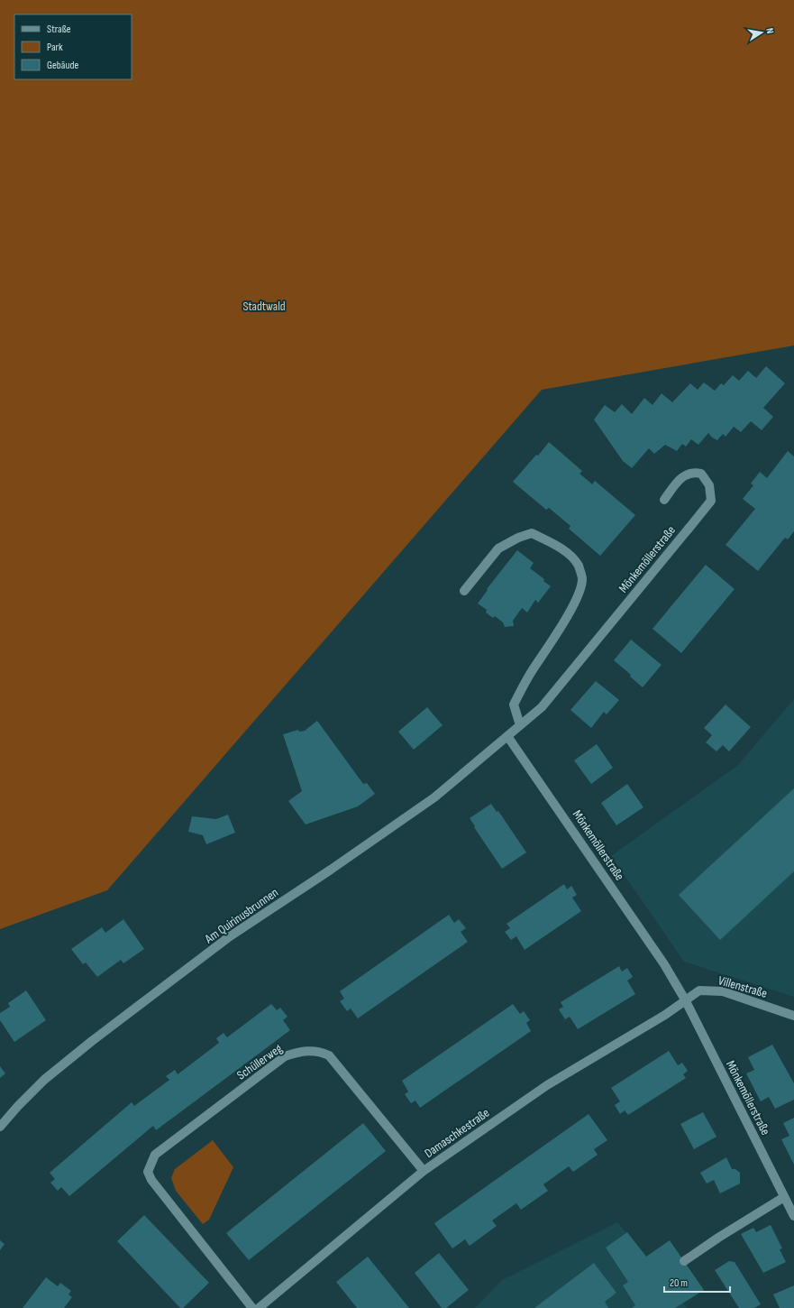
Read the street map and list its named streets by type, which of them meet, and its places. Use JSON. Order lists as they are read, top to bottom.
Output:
{
  "streets": {
    "street": [
      "Mönkemöllerstraße",
      "Am Quirinusbrunnen",
      "Villenstraße",
      "Schüllerweg",
      "Damaschkestraße"
    ]
  },
  "crossings": [
    ["Mönkemöllerstraße", "Am Quirinusbrunnen"],
    ["Mönkemöllerstraße", "Villenstraße"],
    ["Mönkemöllerstraße", "Damaschkestraße"],
    ["Villenstraße", "Damaschkestraße"],
    ["Schüllerweg", "Damaschkestraße"]
  ],
  "parks": ["Stadtwald"],
  "legend": ["Straße", "Park", "Gebäude"],
  "scale_bar": "20 m",
  "north": "right"
}
